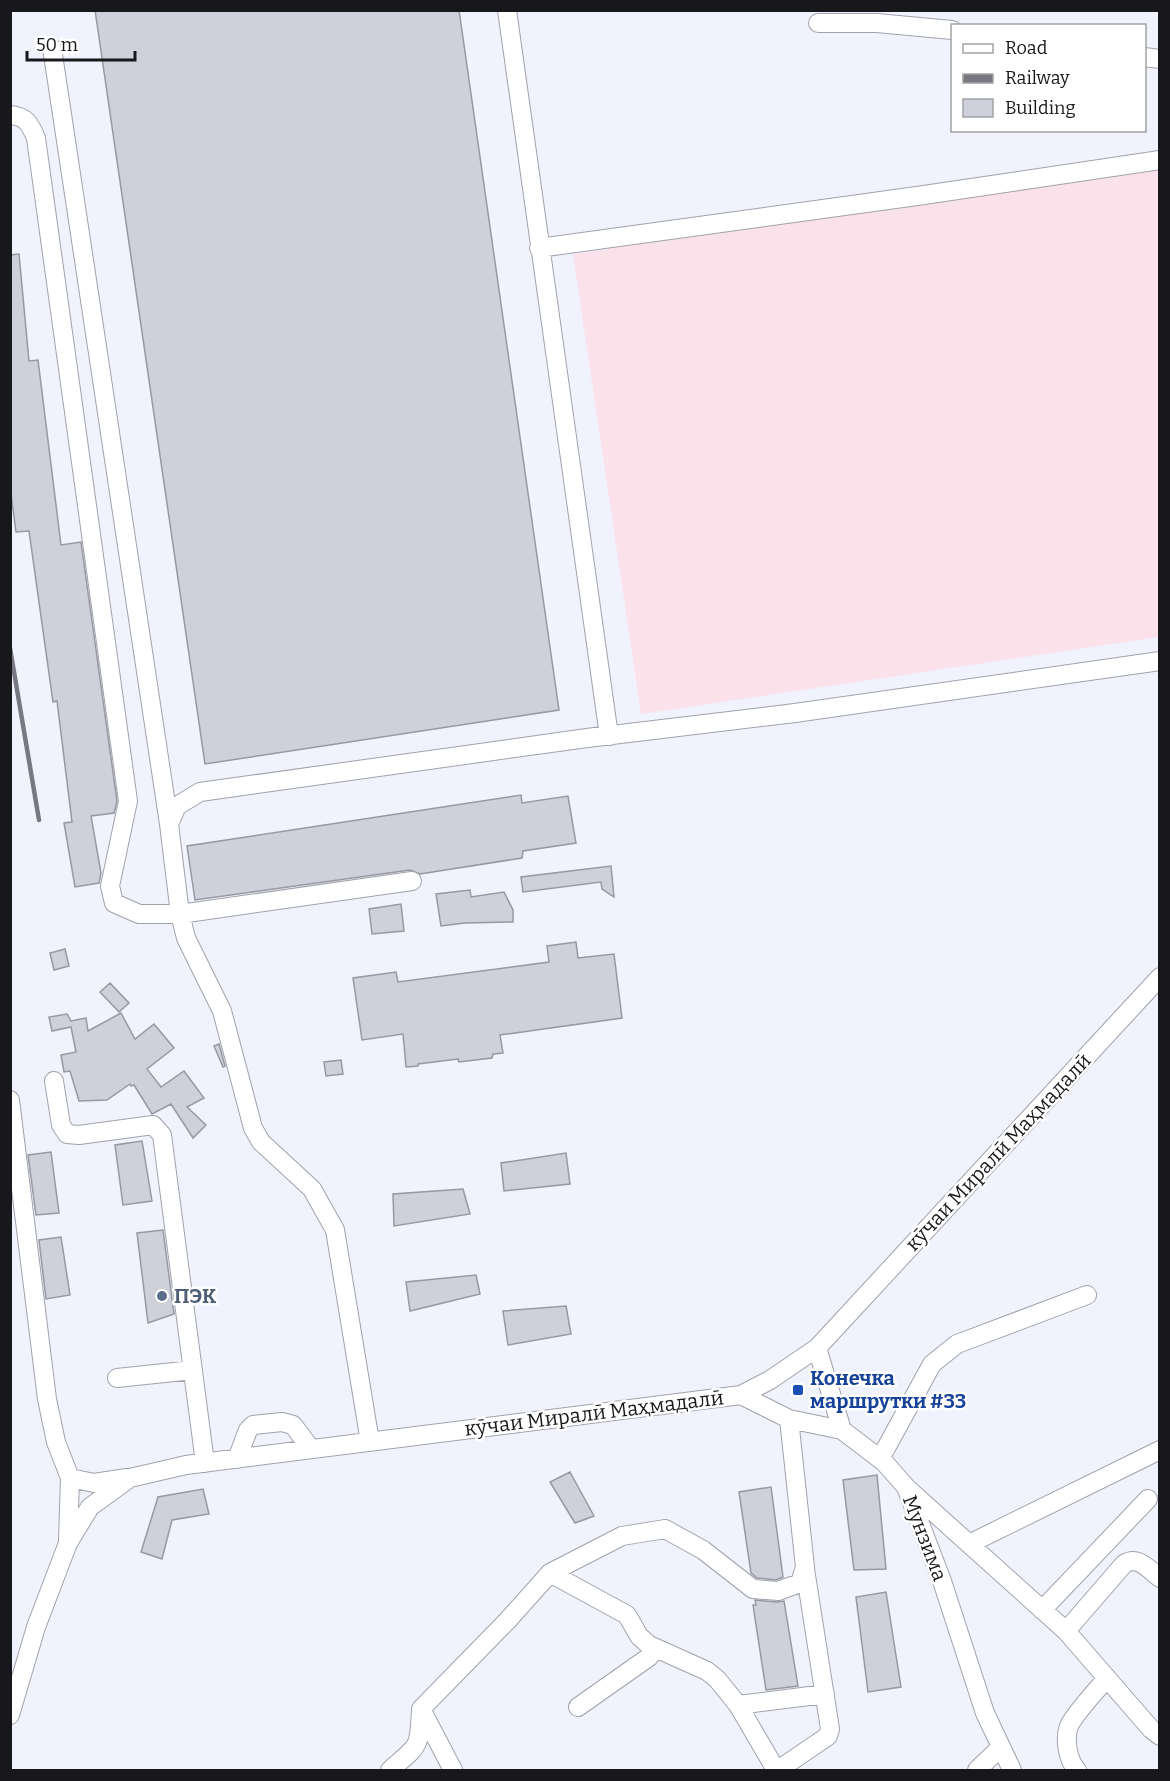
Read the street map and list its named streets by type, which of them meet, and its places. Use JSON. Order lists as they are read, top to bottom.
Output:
{
  "streets": {
    "street": ["кӯчаи Миралӣ Маҳмадалӣ", "Мунзима"]
  },
  "crossings": [
    ["кӯчаи Миралӣ Маҳмадалӣ", "Мунзима"]
  ],
  "places": {
    "other": ["ПЭК"],
    "transit": ["Конечка маршрутки #33"]
  },
  "legend": ["Road", "Railway", "Building"],
  "scale_bar": "50 m"
}
